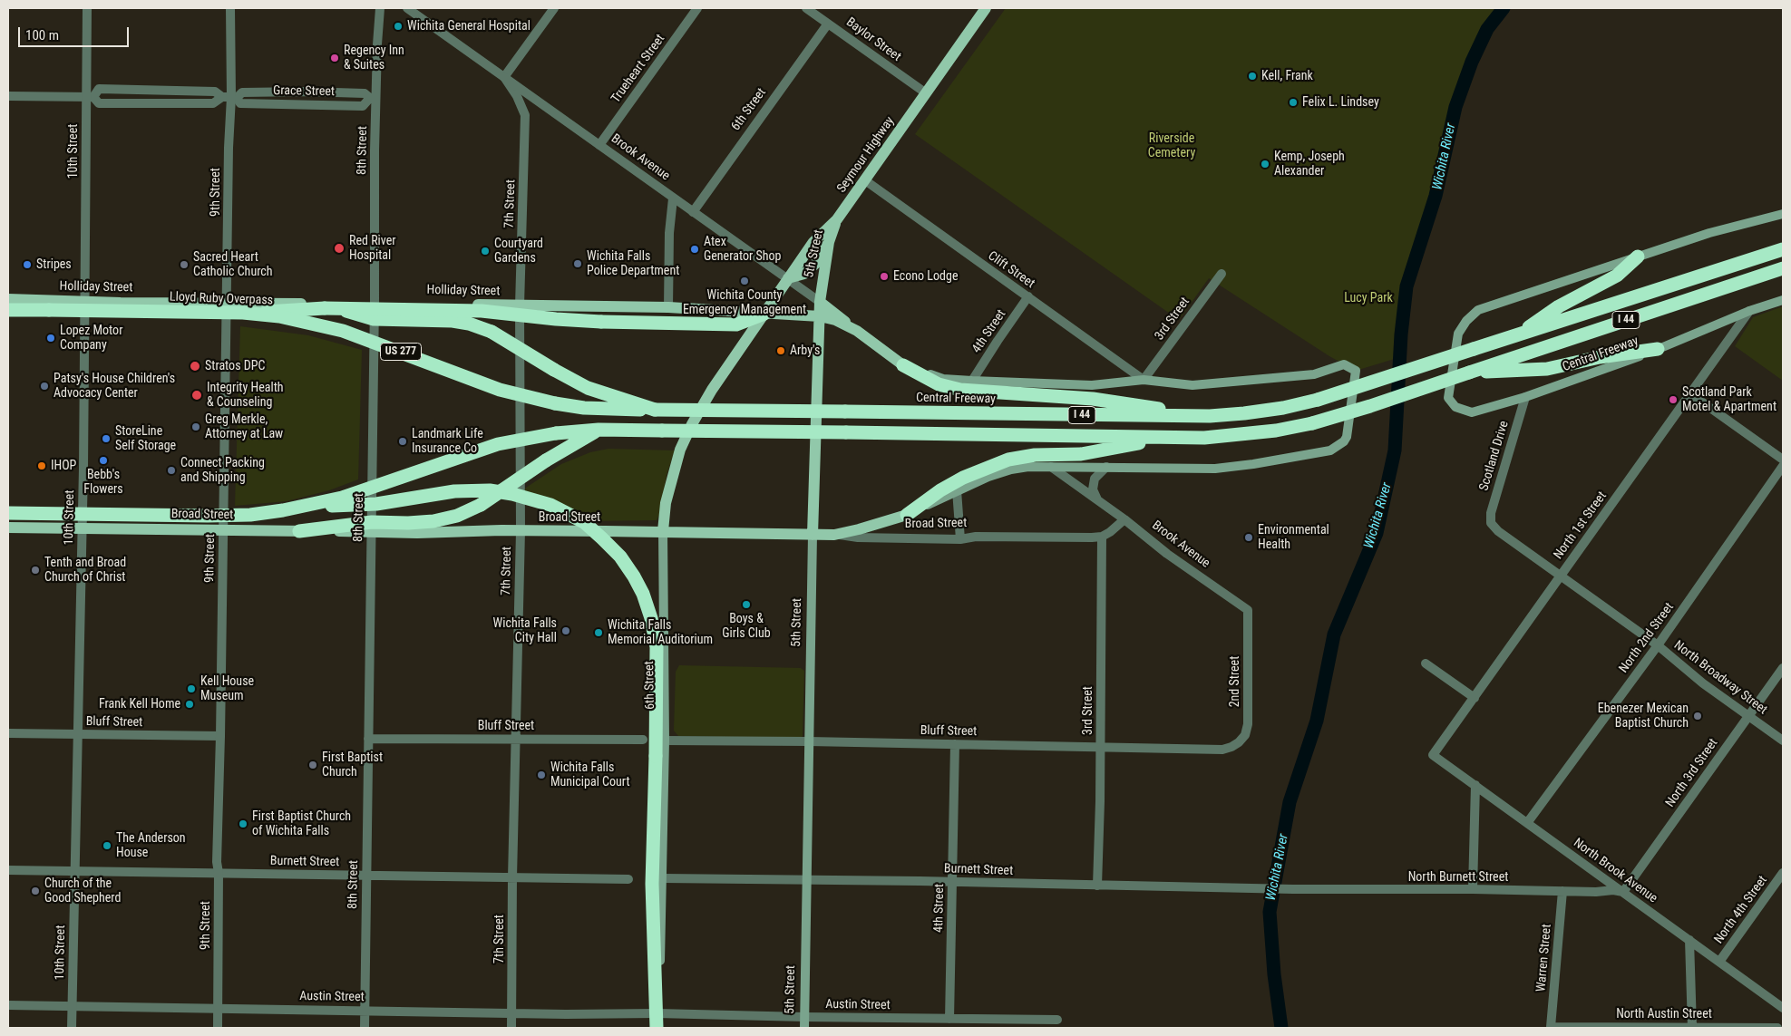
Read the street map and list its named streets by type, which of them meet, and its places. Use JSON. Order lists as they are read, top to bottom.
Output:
{
  "streets": {
    "highway": [
      "Lloyd Ruby Overpass",
      "I 44",
      "US 277",
      "Central Freeway"
    ],
    "main road": [
      "6th Street",
      "Seymour Highway",
      "Brook Avenue",
      "5th Street",
      "Holliday Street",
      "Broad Street"
    ],
    "street": [
      "Baylor Street",
      "Trueheart Street",
      "Grace Street",
      "8th Street",
      "10th Street",
      "9th Street",
      "7th Street",
      "Clift Street",
      "3rd Street",
      "4th Street",
      "Scotland Drive",
      "North 1st Street",
      "North 2nd Street",
      "North Broadway Street",
      "2nd Street",
      "Bluff Street",
      "North 3rd Street",
      "Burnett Street",
      "North Brook Avenue",
      "North Burnett Street",
      "North 4th Street",
      "Warren Street",
      "Austin Street",
      "North Austin Street"
    ]
  },
  "crossings": [
    ["Baylor Street", "6th Street"],
    ["Baylor Street", "Seymour Highway"],
    ["Trueheart Street", "Brook Avenue"],
    ["Grace Street", "8th Street"],
    ["Grace Street", "10th Street"],
    ["Grace Street", "9th Street"],
    ["6th Street", "Seymour Highway"],
    ["6th Street", "Brook Avenue"],
    ["6th Street", "Holliday Street"],
    ["6th Street", "Broad Street"],
    ["6th Street", "Bluff Street"],
    ["6th Street", "Burnett Street"],
    ["6th Street", "Austin Street"],
    ["8th Street", "Holliday Street"],
    ["8th Street", "Broad Street"],
    ["8th Street", "Bluff Street"],
    ["8th Street", "Burnett Street"],
    ["8th Street", "Austin Street"],
    ["10th Street", "Holliday Street"],
    ["10th Street", "Broad Street"],
    ["10th Street", "Bluff Street"],
    ["10th Street", "Burnett Street"],
    ["10th Street", "Austin Street"],
    ["Seymour Highway", "Brook Avenue"],
    ["Seymour Highway", "5th Street"],
    ["Seymour Highway", "Clift Street"],
    ["Seymour Highway", "Holliday Street"],
    ["Brook Avenue", "7th Street"],
    ["Brook Avenue", "5th Street"],
    ["Brook Avenue", "Holliday Street"],
    ["Brook Avenue", "Central Freeway"],
    ["Brook Avenue", "2nd Street"],
    ["9th Street", "Holliday Street"],
    ["9th Street", "Broad Street"],
    ["9th Street", "Bluff Street"],
    ["9th Street", "Burnett Street"],
    ["9th Street", "Austin Street"],
    ["7th Street", "Holliday Street"],
    ["7th Street", "Broad Street"],
    ["7th Street", "Bluff Street"],
    ["7th Street", "Burnett Street"],
    ["7th Street", "Austin Street"],
    ["5th Street", "Holliday Street"],
    ["5th Street", "Broad Street"],
    ["5th Street", "Bluff Street"],
    ["5th Street", "Burnett Street"],
    ["5th Street", "Austin Street"],
    ["Clift Street", "3rd Street"],
    ["Clift Street", "4th Street"],
    ["Clift Street", "Central Freeway"],
    ["Holliday Street", "Central Freeway"],
    ["Lloyd Ruby Overpass", "Central Freeway"],
    ["3rd Street", "Central Freeway"],
    ["3rd Street", "Broad Street"],
    ["3rd Street", "Bluff Street"],
    ["3rd Street", "Burnett Street"],
    ["4th Street", "Central Freeway"],
    ["4th Street", "Bluff Street"],
    ["4th Street", "Burnett Street"],
    ["4th Street", "Austin Street"],
    ["Central Freeway", "Scotland Drive"],
    ["Central Freeway", "North 1st Street"],
    ["Scotland Drive", "North Broadway Street"],
    ["North 1st Street", "North Broadway Street"],
    ["North 1st Street", "North Brook Avenue"],
    ["North 2nd Street", "North Broadway Street"],
    ["North 2nd Street", "North Brook Avenue"],
    ["North Broadway Street", "North 3rd Street"],
    ["2nd Street", "Bluff Street"],
    ["North 3rd Street", "North Brook Avenue"],
    ["North 3rd Street", "North Burnett Street"],
    ["Burnett Street", "North Burnett Street"],
    ["North Brook Avenue", "North Burnett Street"],
    ["North Brook Avenue", "North 4th Street"],
    ["North Burnett Street", "Warren Street"],
    ["Warren Street", "North Austin Street"]
  ],
  "water": ["Wichita River"],
  "parks": ["Riverside Cemetery", "Lucy Park"],
  "places": [
    "Wichita General Hospital",
    "Regency Inn & Suites",
    "Kell, Frank",
    "Felix L. Lindsey",
    "Kemp, Joseph Alexander",
    "Red River Hospital",
    "Atex Generator Shop",
    "Courtyard Gardens",
    "Wichita Falls Police Department",
    "Stripes",
    "Sacred Heart Catholic Church",
    "Econo Lodge",
    "Wichita County Emergency Management",
    "Lopez Motor Company",
    "Arby's",
    "Stratos DPC",
    "Patsy's House Children's Advocacy Center",
    "Integrity Health & Counseling",
    "Scotland Park Motel & Apartment",
    "Greg Merkle, Attorney at Law",
    "StoreLine Self Storage",
    "Landmark Life Insurance Co",
    "Bebb's Flowers",
    "IHOP",
    "Connect Packing and Shipping",
    "Environmental Health",
    "Tenth and Broad Church of Christ",
    "Boys & Girls Club",
    "Wichita Falls City Hall",
    "Wichita Falls Memorial Auditorium",
    "Kell House Museum",
    "Frank Kell Home",
    "Ebenezer Mexican Baptist Church",
    "First Baptist Church",
    "Wichita Falls Municipal Court",
    "First Baptist Church of Wichita Falls",
    "The Anderson House",
    "Church of the Good Shepherd"
  ],
  "scale_bar": "100 m"
}
